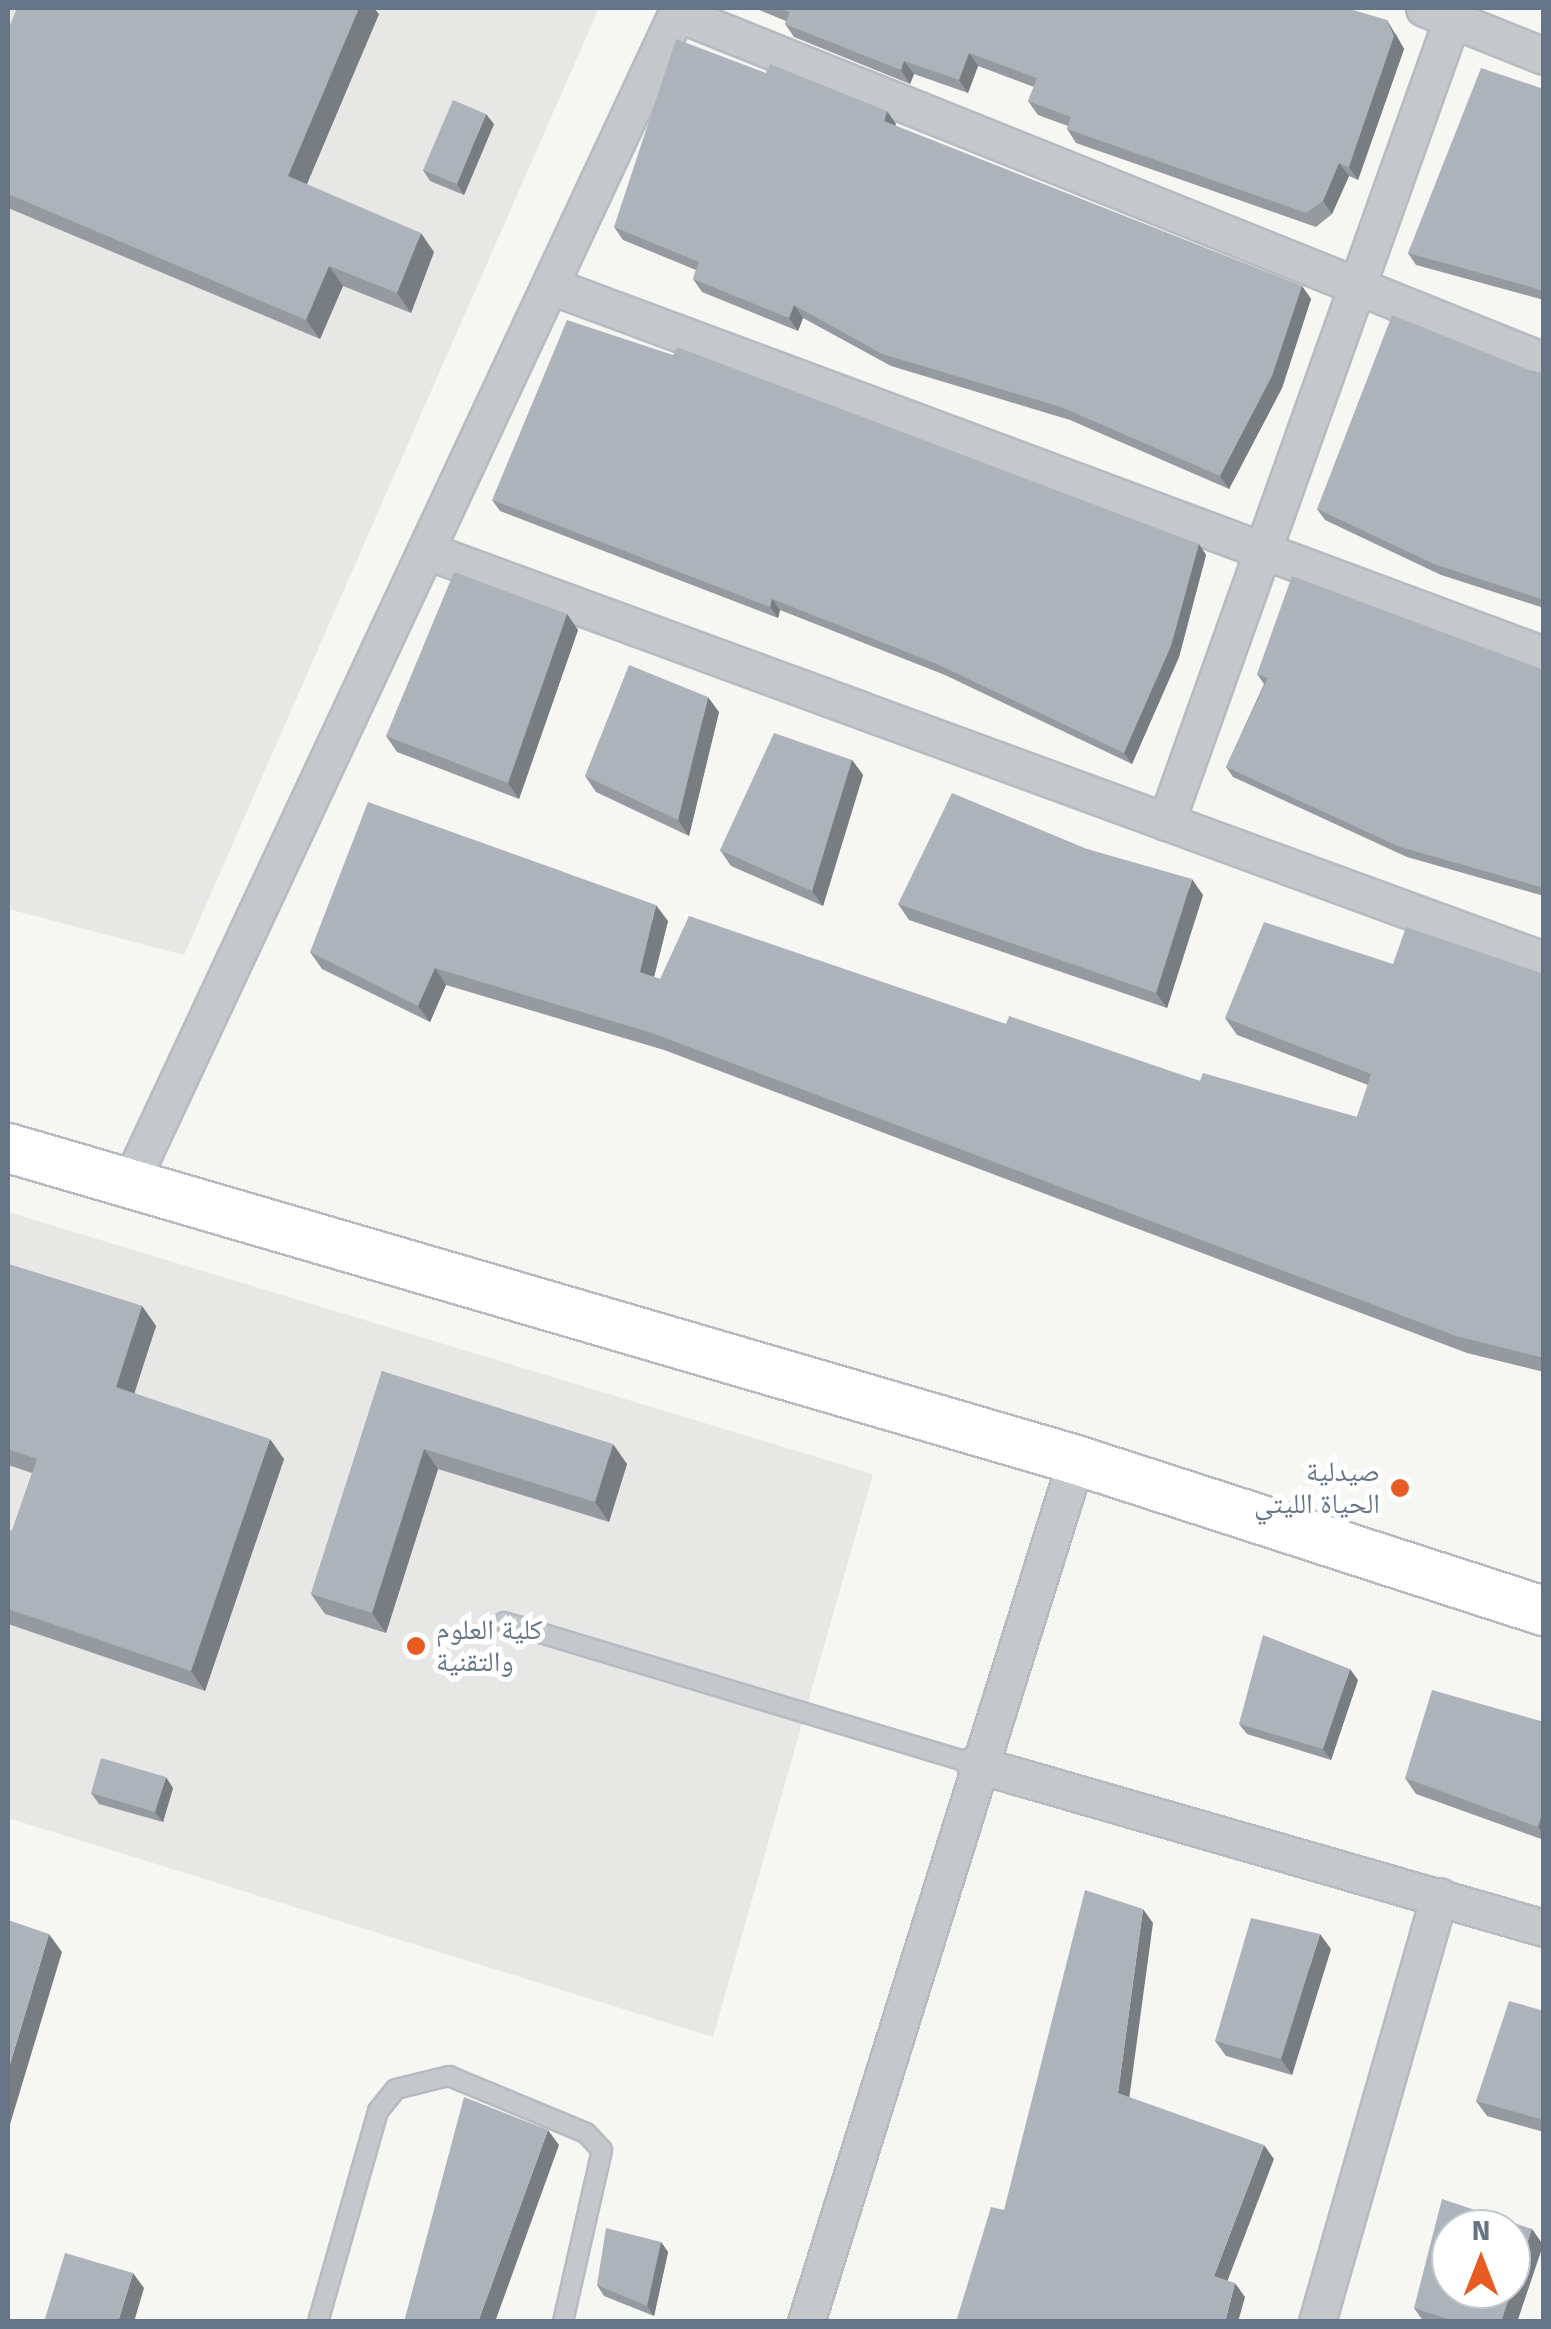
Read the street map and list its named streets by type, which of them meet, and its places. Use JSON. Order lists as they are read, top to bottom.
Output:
{
  "places": ["صيدلية الحياة الليتي", "كلية العلوم والتقنية"],
  "north": "top"
}
